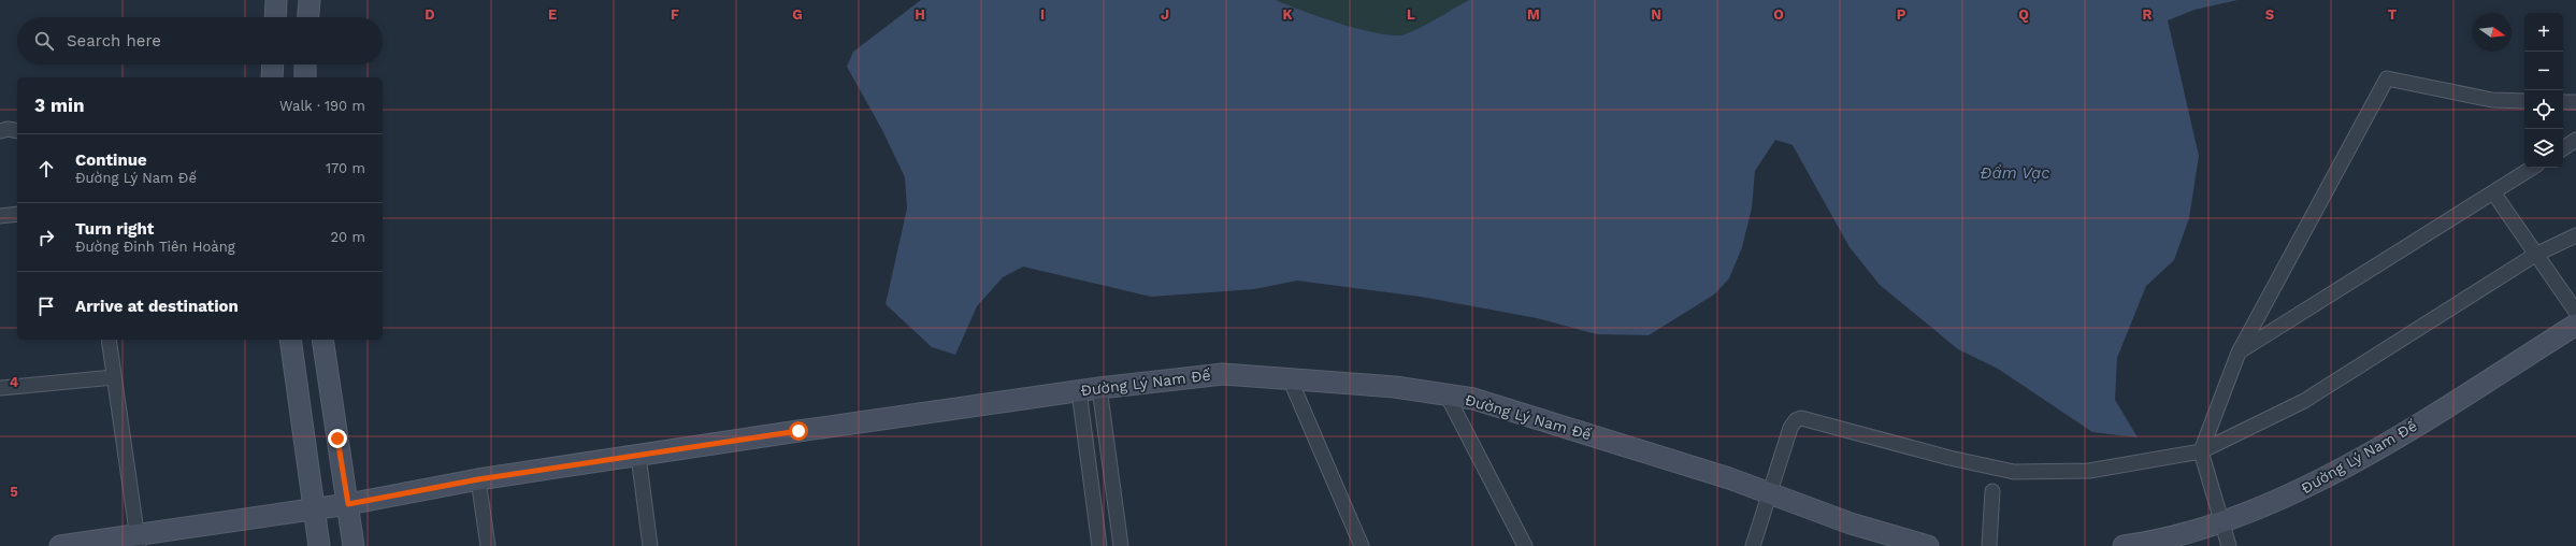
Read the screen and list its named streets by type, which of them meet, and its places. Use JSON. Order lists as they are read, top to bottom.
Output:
{
  "streets": {
    "street": ["Đường Lý Nam Đế"]
  },
  "water": ["Đầm Vạc"],
  "north": "right",
  "page": {
    "map_buttons": ["+", "−"],
    "search": "Search here",
    "heading": ["3 min", "Walk · 190 m"],
    "list": [
      ["Continue", "Đường Lý Nam Đế", "170 m"],
      ["Turn right", "Đường Đinh Tiên Hoàng", "20 m"],
      "Arrive at destination"
    ]
  },
  "grid": {
    "columns": [
      "D",
      "E",
      "F",
      "G",
      "H",
      "I",
      "J",
      "K",
      "L",
      "M",
      "N",
      "O",
      "P",
      "Q",
      "R",
      "S",
      "T"
    ],
    "rows": ["4", "5"]
  }
}
